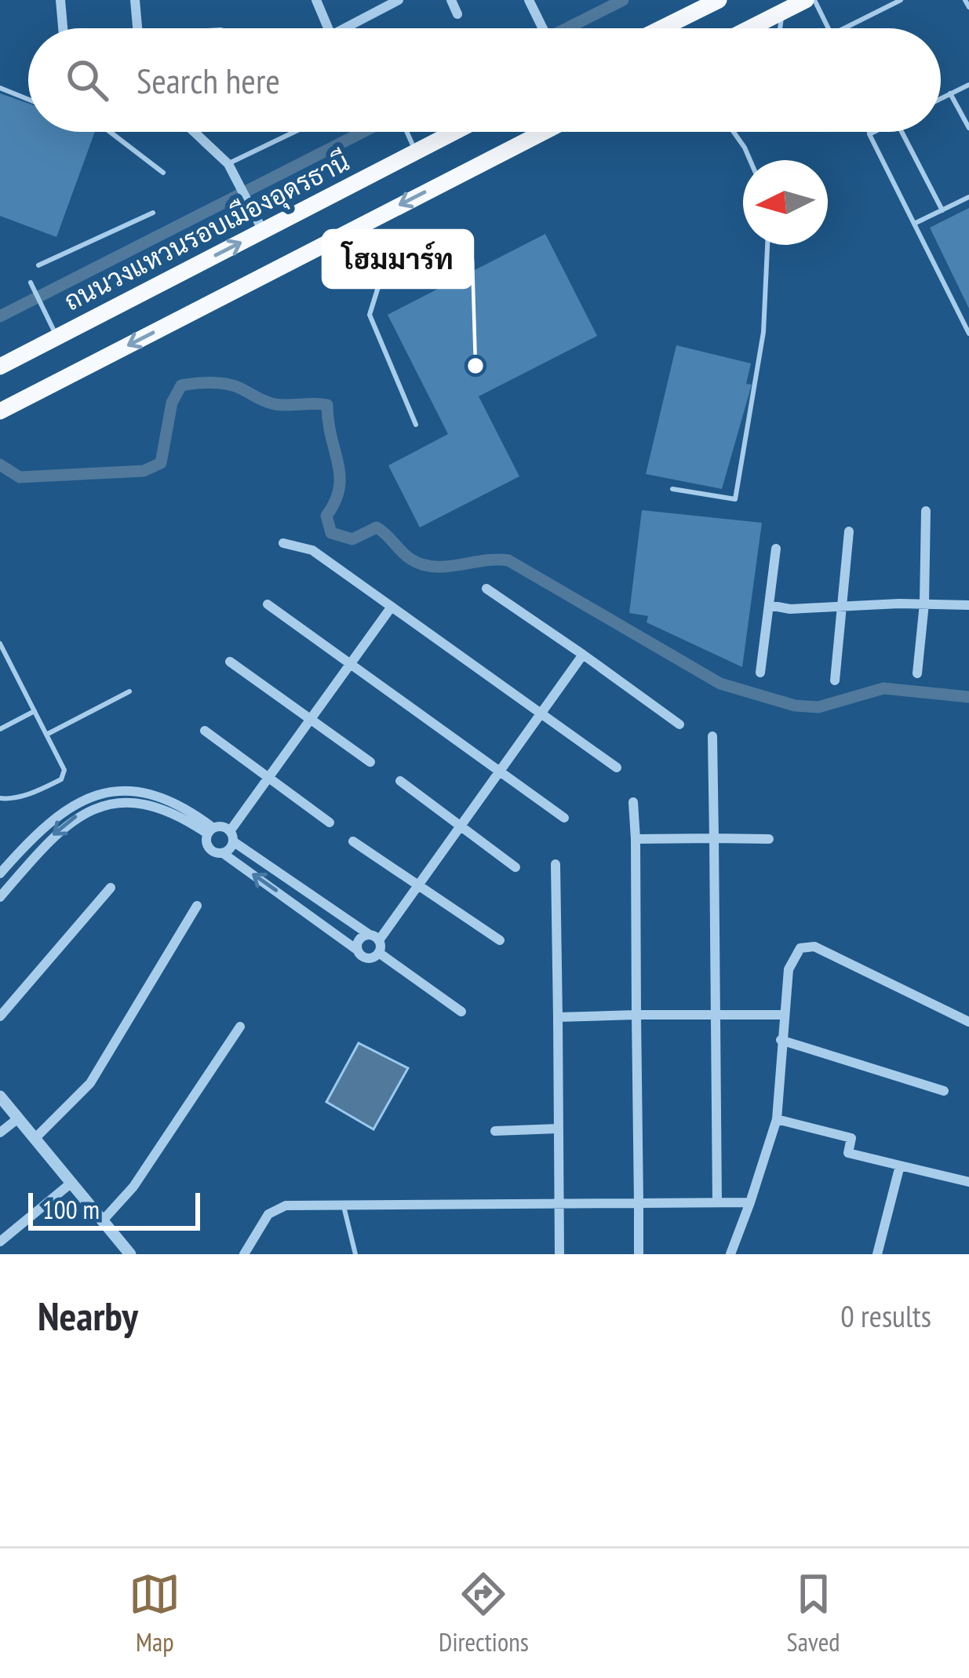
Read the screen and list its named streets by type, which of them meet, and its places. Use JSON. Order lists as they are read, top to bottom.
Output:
{
  "streets": {
    "highway": ["ถนนวงแหวนรอบเมืองอุดรธานี"]
  },
  "places": ["โฮมมาร์ท"],
  "scale_bar": "100 m",
  "north": "left",
  "page": {
    "search": "Search here",
    "scale": "100 m",
    "heading": ["Nearby", "0 results"],
    "nav": ["Map", "Directions", "Saved"]
  }
}
